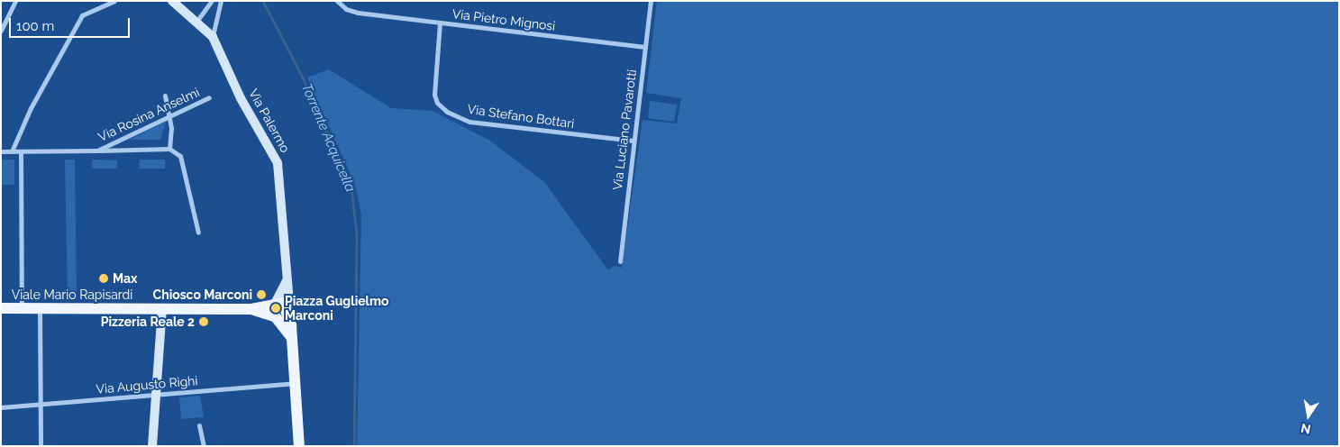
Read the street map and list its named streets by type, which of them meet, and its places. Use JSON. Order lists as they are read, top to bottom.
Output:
{
  "streets": {
    "main road": ["Via Palermo", "Viale Mario Rapisardi"],
    "street": [
      "Via Pietro Mignosi",
      "Via Rosina Anselmi",
      "Via Stefano Bottari",
      "Via Luciano Pavarotti",
      "Via Augusto Righi"
    ]
  },
  "crossings": [
    ["Via Pietro Mignosi", "Via Stefano Bottari"],
    ["Via Pietro Mignosi", "Via Luciano Pavarotti"],
    ["Via Stefano Bottari", "Via Luciano Pavarotti"]
  ],
  "water": ["Torrente Acquicella"],
  "places": [
    "Max",
    "Chiosco Marconi",
    "Piazza Guglielmo Marconi",
    "Pizzeria Reale 2"
  ],
  "scale_bar": "100 m",
  "north": "bottom"
}
